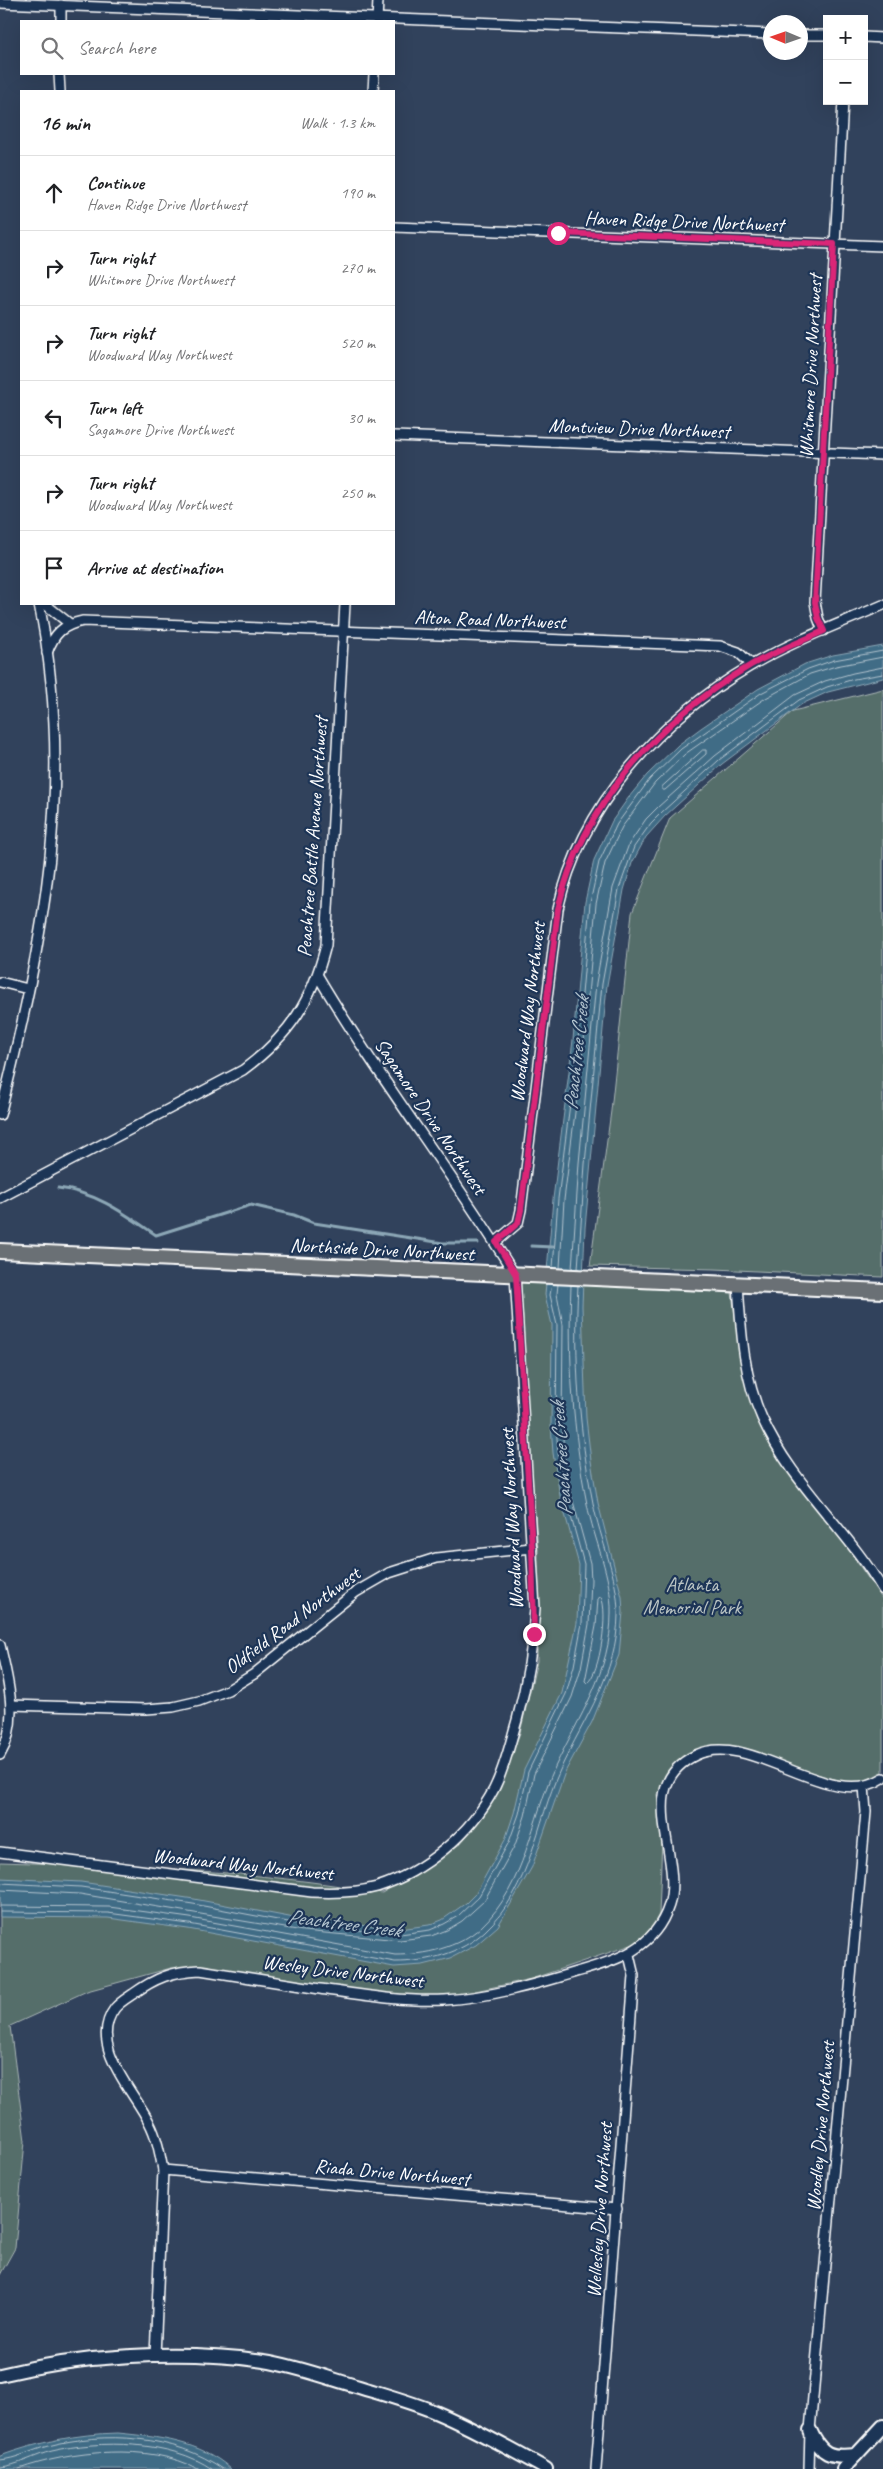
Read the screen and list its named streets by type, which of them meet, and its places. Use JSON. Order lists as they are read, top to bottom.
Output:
{
  "streets": {
    "main road": ["Northside Drive Northwest"],
    "street": [
      "Haven Ridge Drive Northwest",
      "Whitmore Drive Northwest",
      "Montview Drive Northwest",
      "Alton Road Northwest",
      "Peachtree Battle Avenue Northwest",
      "Woodward Way Northwest",
      "Sagamore Drive Northwest",
      "Oldfield Road Northwest",
      "Wesley Drive Northwest",
      "Woodley Drive Northwest",
      "Riada Drive Northwest",
      "Wellesley Drive Northwest"
    ]
  },
  "crossings": [
    ["Haven Ridge Drive Northwest", "Whitmore Drive Northwest"],
    ["Whitmore Drive Northwest", "Montview Drive Northwest"],
    ["Whitmore Drive Northwest", "Woodward Way Northwest"],
    ["Alton Road Northwest", "Peachtree Battle Avenue Northwest"],
    ["Alton Road Northwest", "Woodward Way Northwest"],
    ["Peachtree Battle Avenue Northwest", "Sagamore Drive Northwest"],
    ["Woodward Way Northwest", "Sagamore Drive Northwest"],
    ["Woodward Way Northwest", "Northside Drive Northwest"],
    ["Woodward Way Northwest", "Oldfield Road Northwest"],
    ["Sagamore Drive Northwest", "Northside Drive Northwest"],
    ["Wesley Drive Northwest", "Woodley Drive Northwest"],
    ["Wesley Drive Northwest", "Riada Drive Northwest"],
    ["Wesley Drive Northwest", "Wellesley Drive Northwest"],
    ["Riada Drive Northwest", "Wellesley Drive Northwest"]
  ],
  "water": ["Peachtree Creek"],
  "parks": ["Atlanta Memorial Park"],
  "north": "left",
  "page": {
    "map_buttons": ["+", "−"],
    "search": "Search here",
    "heading": ["16 min", "Walk · 1.3 km"],
    "list": [
      ["Continue", "Haven Ridge Drive Northwest", "190 m"],
      ["Turn right", "Whitmore Drive Northwest", "270 m"],
      ["Turn right", "Woodward Way Northwest", "520 m"],
      ["Turn left", "Sagamore Drive Northwest", "30 m"],
      ["Turn right", "Woodward Way Northwest", "250 m"],
      "Arrive at destination"
    ]
  }
}
